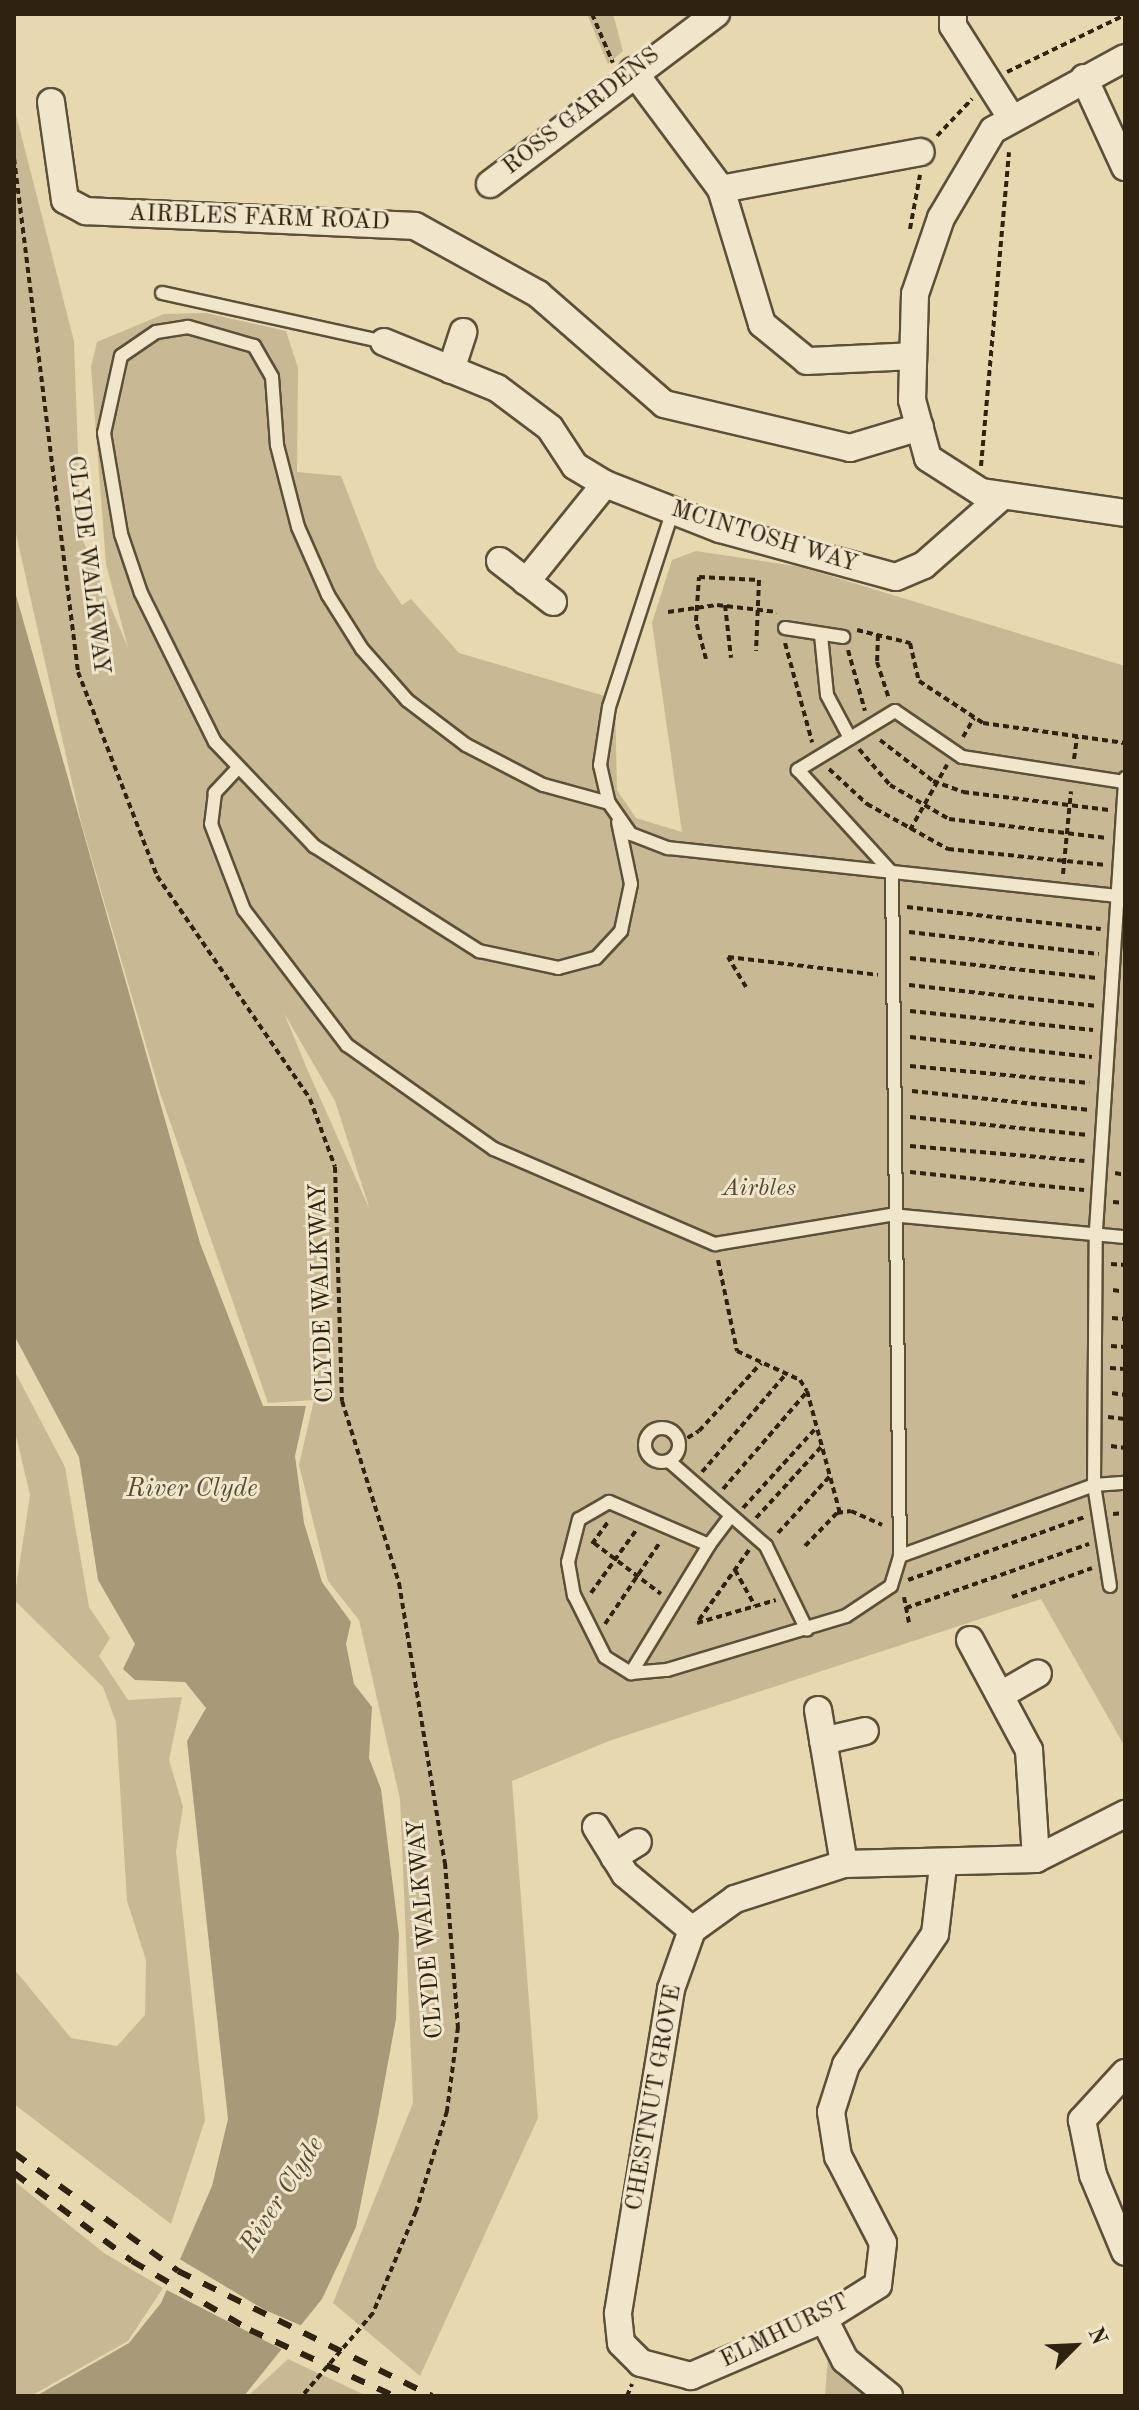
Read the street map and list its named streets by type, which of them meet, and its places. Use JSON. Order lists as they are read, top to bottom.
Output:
{
  "streets": {
    "street": [
      "ROSS GARDENS",
      "AIRBLES FARM ROAD",
      "MCINTOSH WAY",
      "CHESTNUT GROVE",
      "ELMHURST"
    ],
    "path": ["CLYDE WALKWAY"]
  },
  "crossings": [
    ["CHESTNUT GROVE", "ELMHURST"]
  ],
  "water": ["River Clyde"],
  "parks": ["Airbles"],
  "north": "top right"
}
